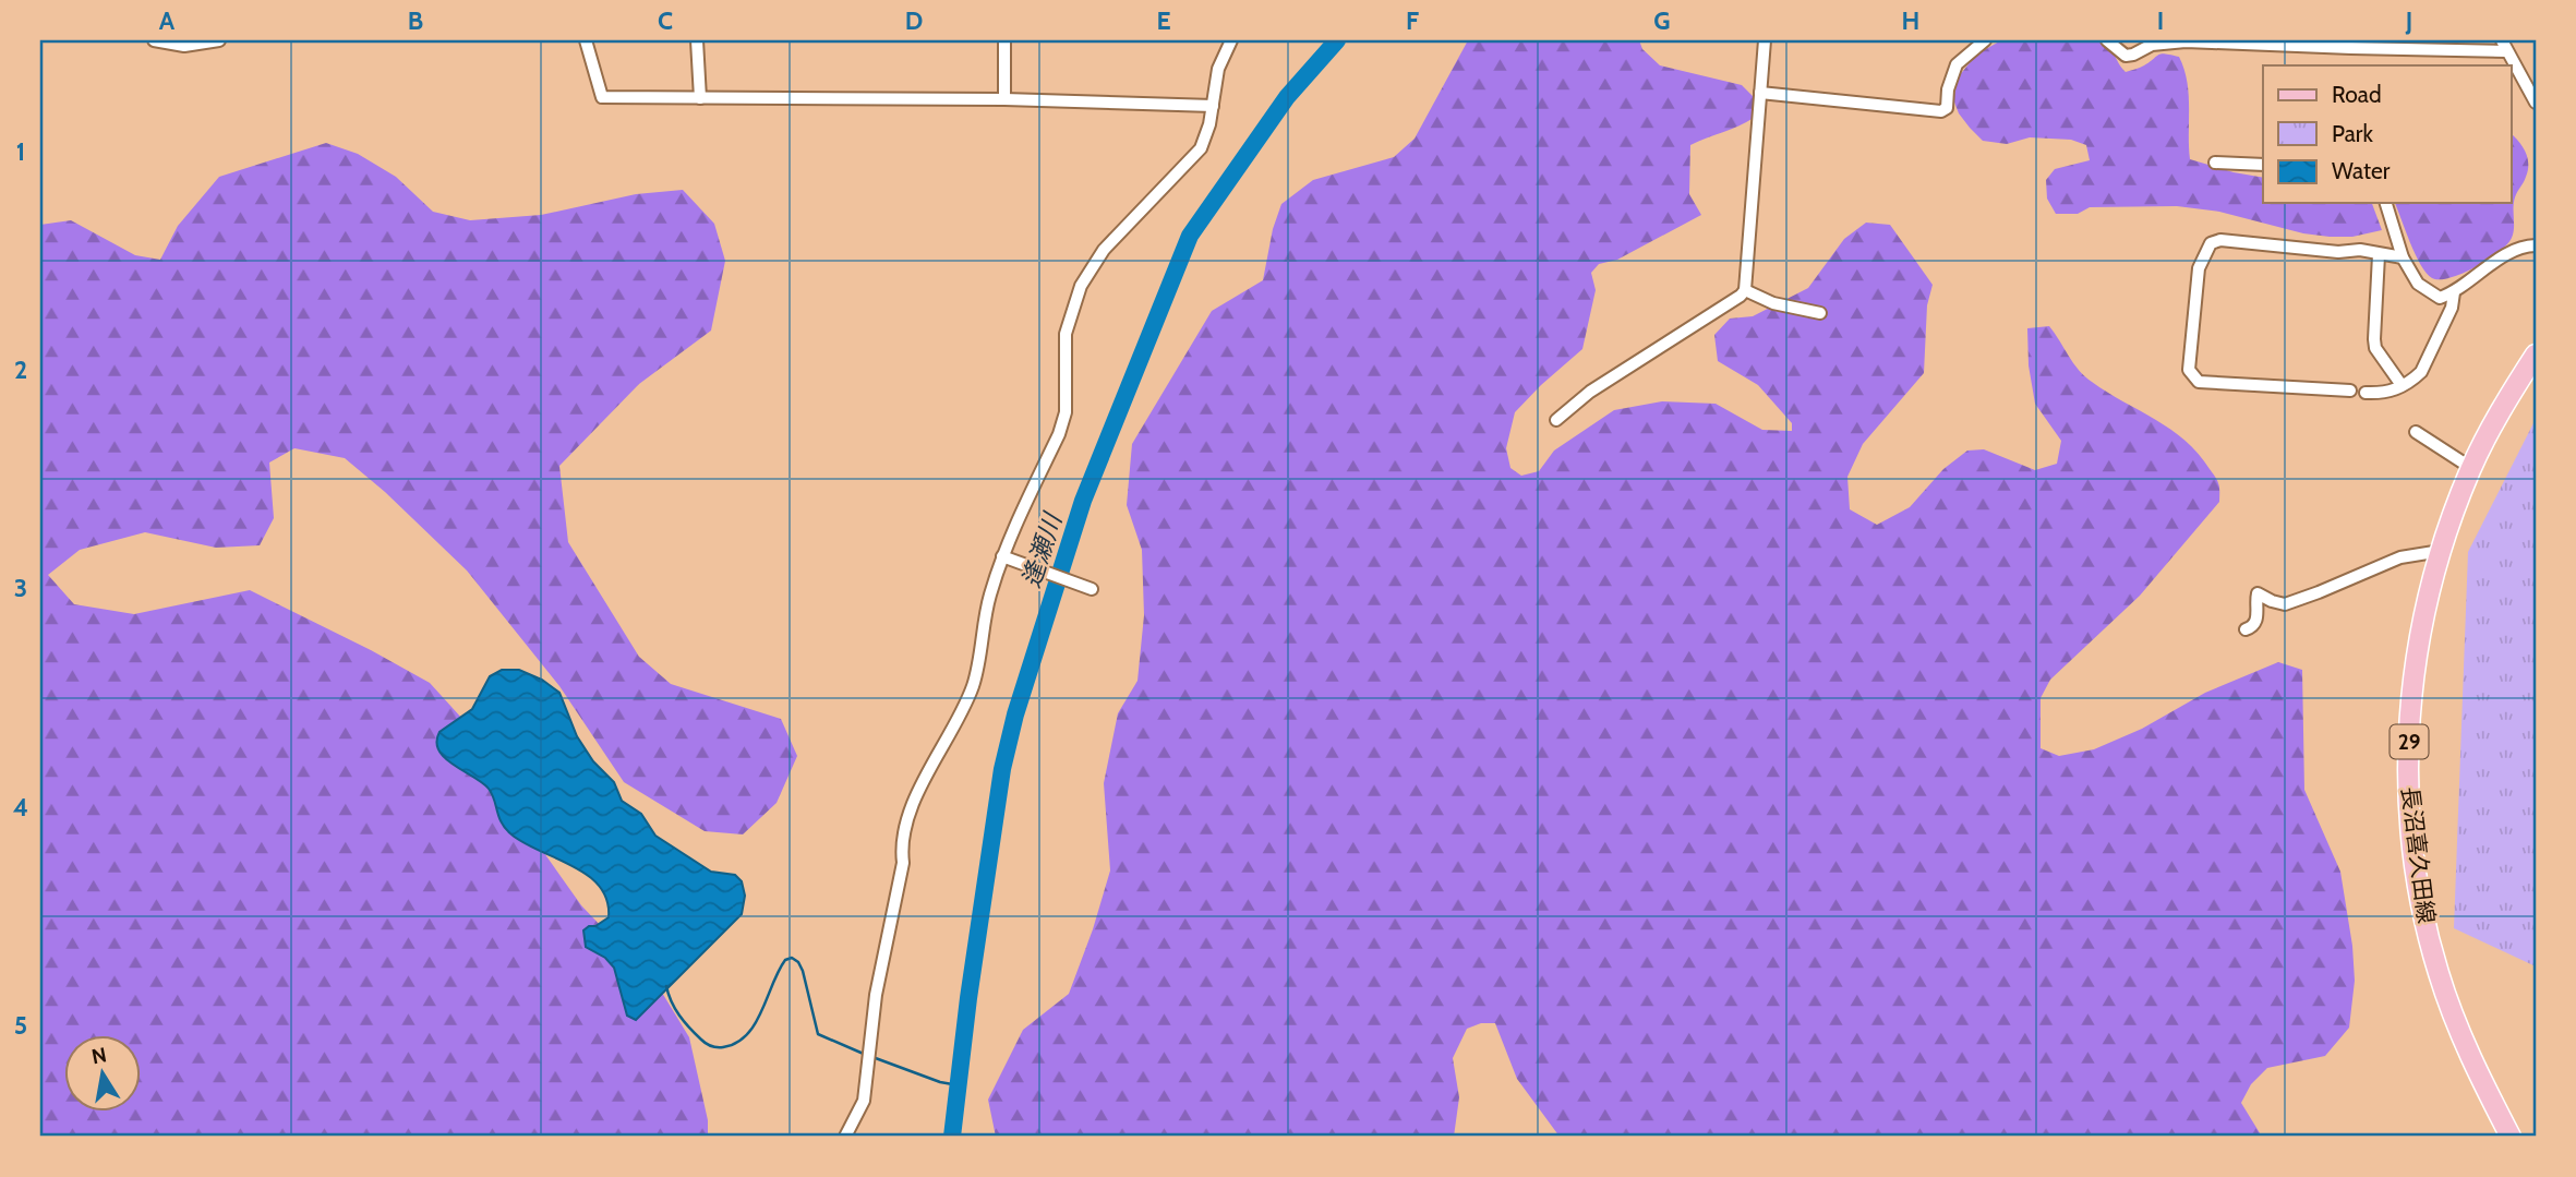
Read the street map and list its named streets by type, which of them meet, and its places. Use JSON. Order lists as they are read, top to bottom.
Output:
{
  "streets": {
    "main road": ["29", "長沼喜久田線"]
  },
  "water": ["逢瀬川"],
  "legend": ["Road", "Park", "Water"],
  "north": "top",
  "grid": {
    "columns": [
      "A",
      "B",
      "C",
      "D",
      "E",
      "F",
      "G",
      "H",
      "I",
      "J"
    ],
    "rows": [
      "1",
      "2",
      "3",
      "4",
      "5"
    ]
  }
}
